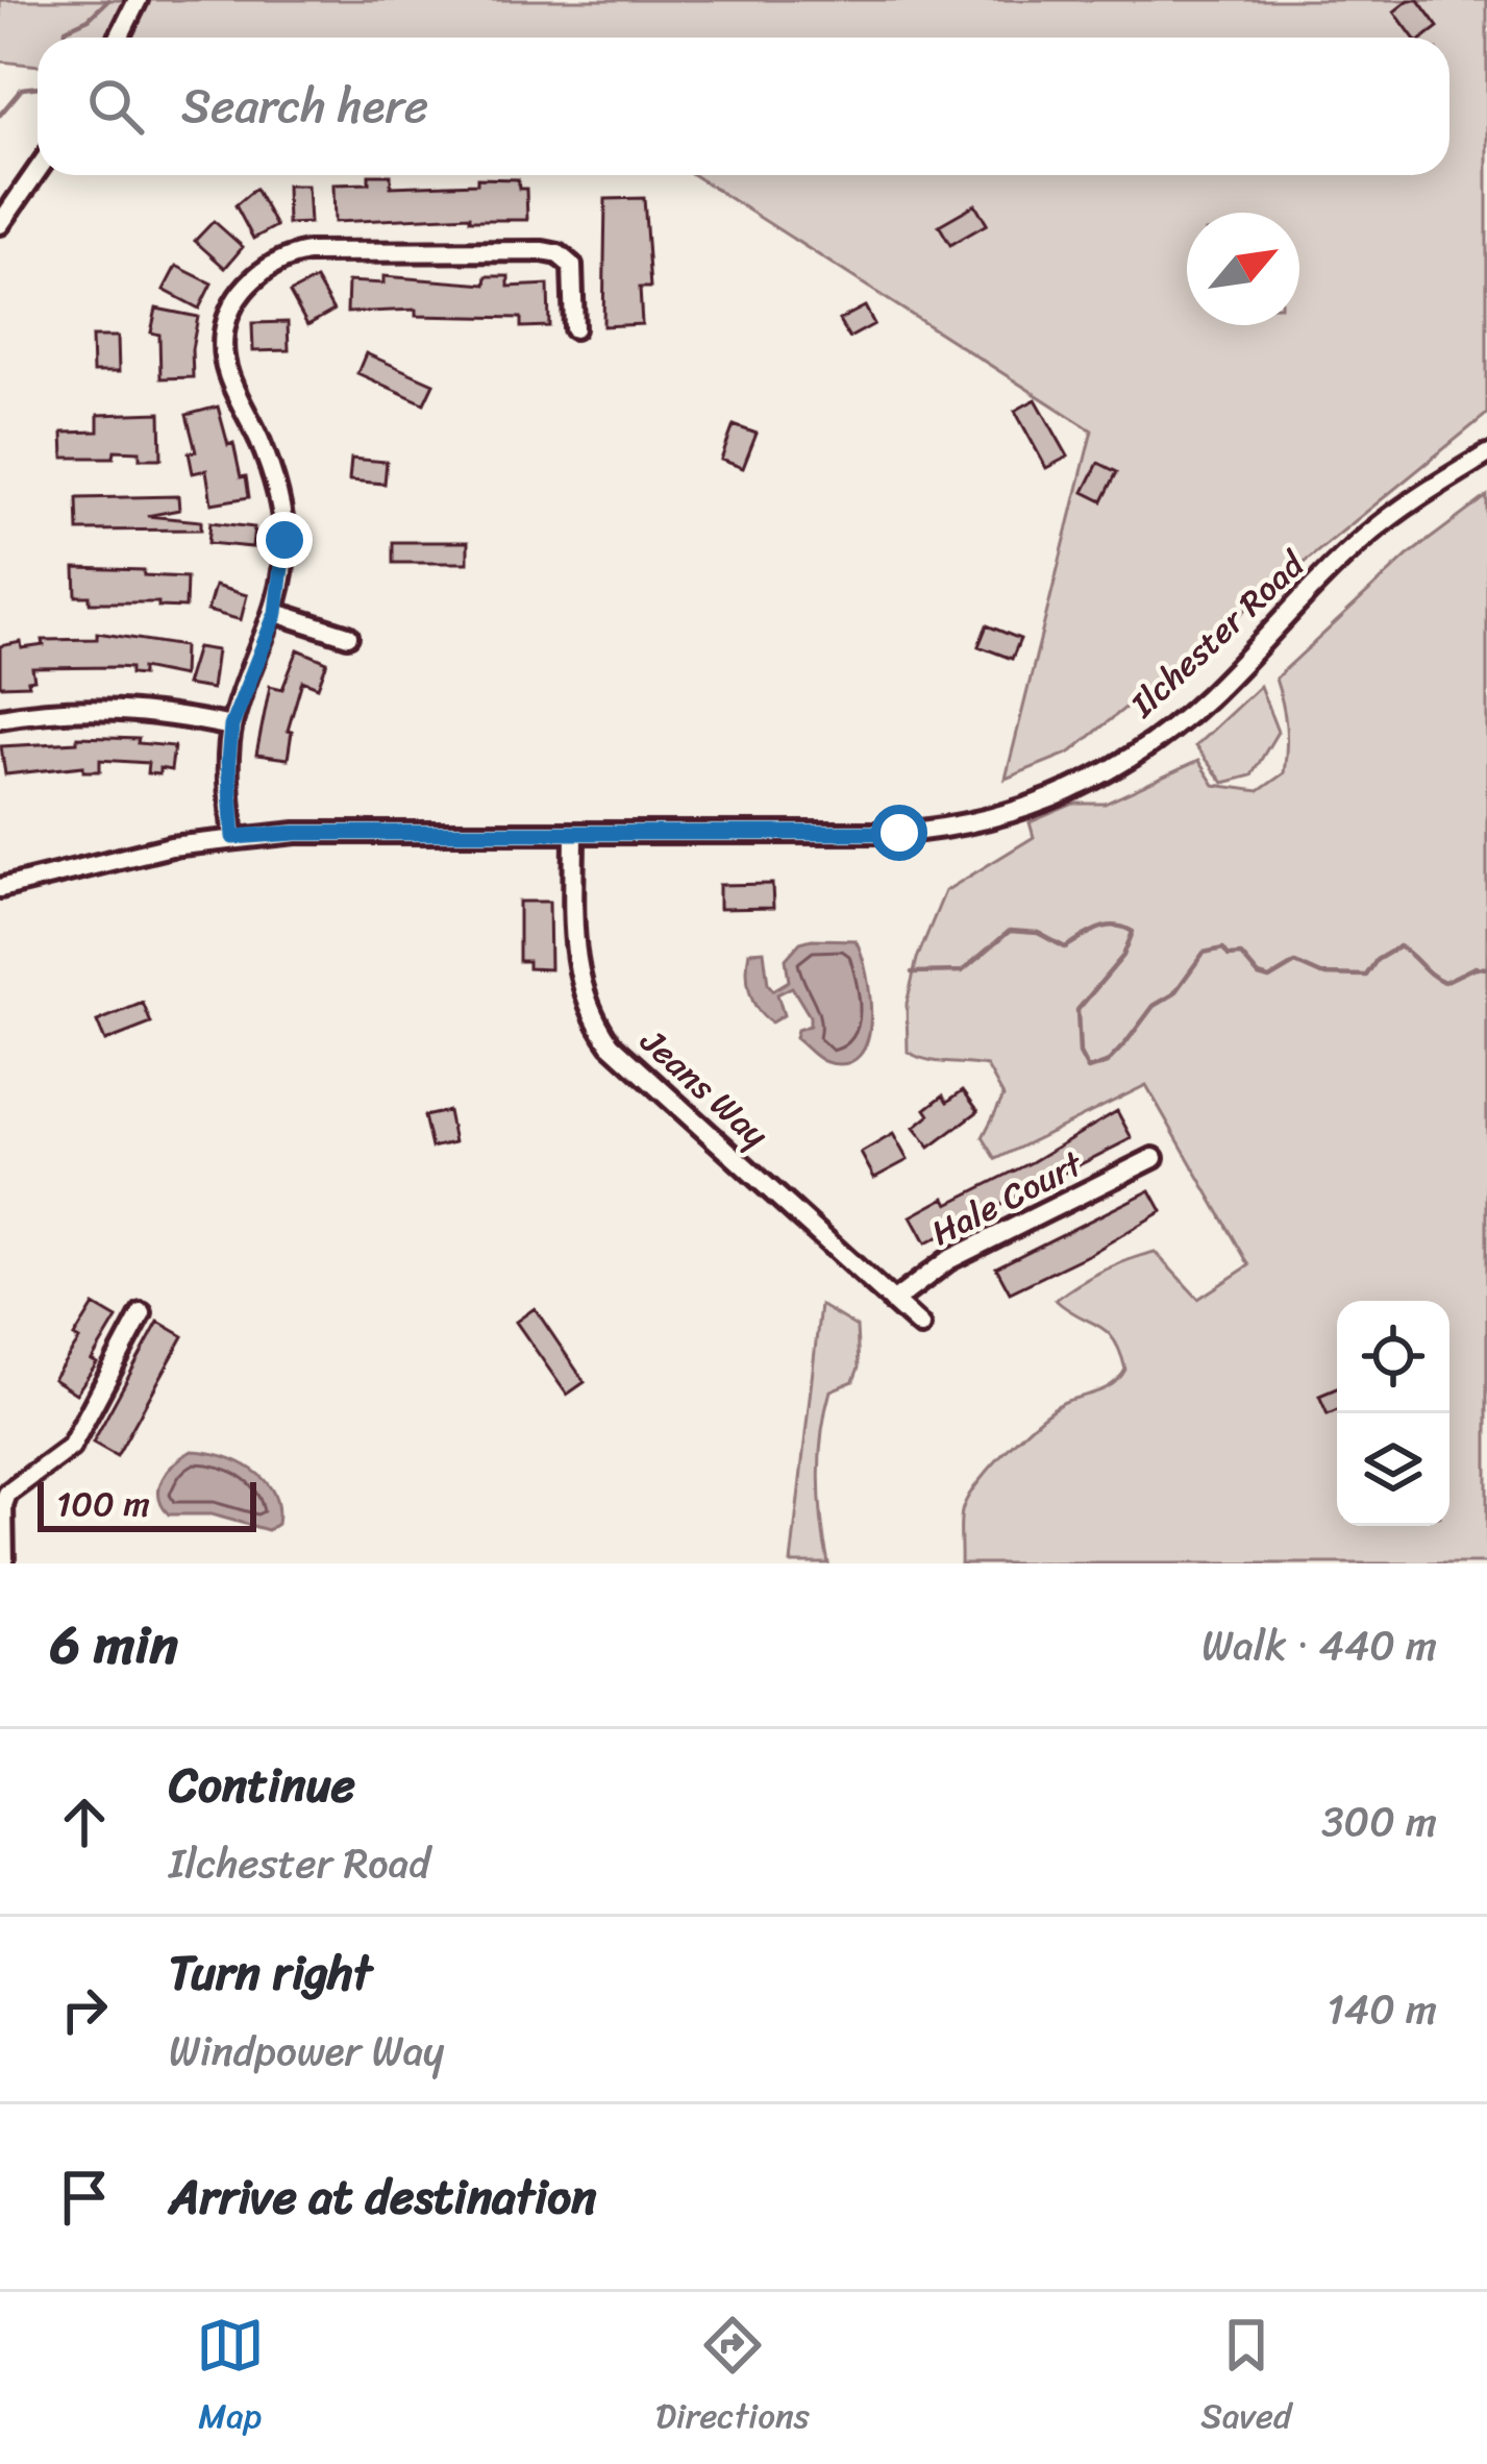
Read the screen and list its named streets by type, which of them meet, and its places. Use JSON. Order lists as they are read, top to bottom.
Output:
{
  "streets": {
    "street": ["Ilchester Road", "Jeans Way", "Hale Court"]
  },
  "crossings": [
    ["Ilchester Road", "Jeans Way"],
    ["Jeans Way", "Hale Court"]
  ],
  "scale_bar": "100 m",
  "north": "top right",
  "page": {
    "search": "Search here",
    "scale": "100 m",
    "heading": ["6 min", "Walk · 440 m"],
    "list": [
      ["Continue", "Ilchester Road", "300 m"],
      ["Turn right", "Windpower Way", "140 m"],
      "Arrive at destination"
    ],
    "nav": ["Map", "Directions", "Saved"]
  }
}
